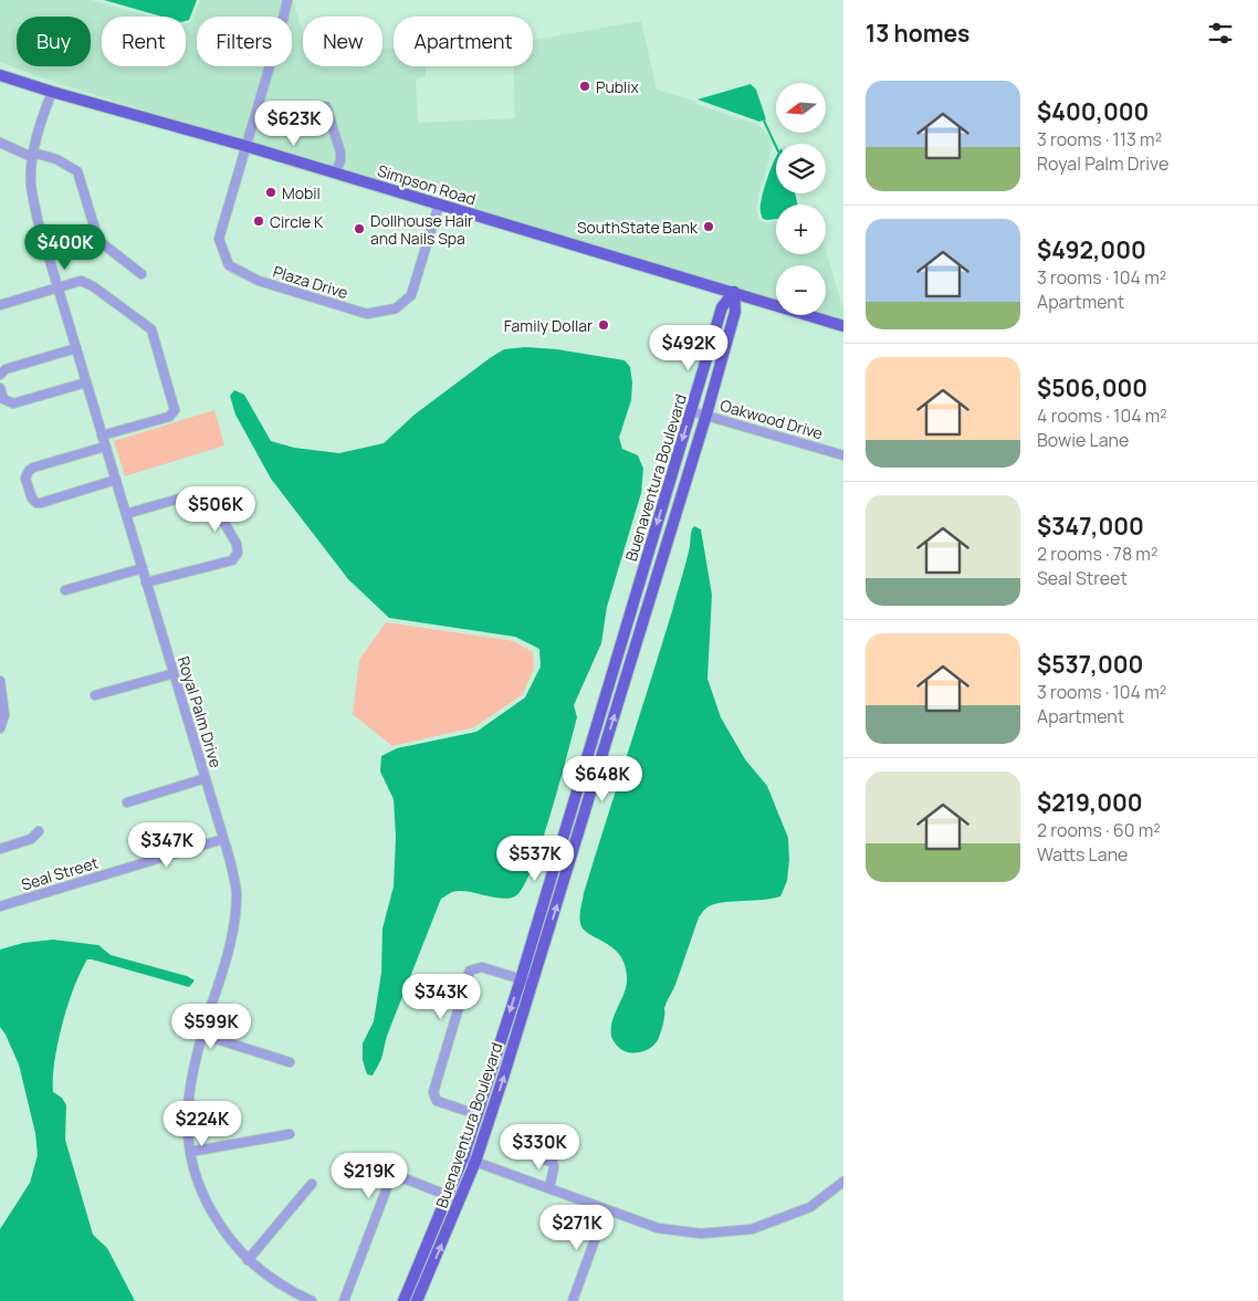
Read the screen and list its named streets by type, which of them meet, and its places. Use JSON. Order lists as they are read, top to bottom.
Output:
{
  "streets": {
    "main road": ["Simpson Road", "Buenaventura Boulevard"],
    "street": [
      "Plaza Drive",
      "Oakwood Drive",
      "Royal Palm Drive",
      "Seal Street"
    ]
  },
  "crossings": [
    ["Simpson Road", "Plaza Drive"],
    ["Simpson Road", "Buenaventura Boulevard"],
    ["Simpson Road", "Royal Palm Drive"],
    ["Oakwood Drive", "Buenaventura Boulevard"],
    ["Royal Palm Drive", "Seal Street"]
  ],
  "places": [
    "Publix",
    "Mobil",
    "Circle K",
    "SouthState Bank",
    "Dollhouse Hair and Nails Spa",
    "Family Dollar"
  ],
  "north": "left",
  "page": {
    "heading": "13 homes",
    "chip": [
      "Buy",
      "Rent",
      "Filters",
      "New",
      "Apartment"
    ],
    "list": [
      {
        "name": "$400,000",
        "note": "3 rooms · 113 m² · Royal Palm Drive"
      },
      {
        "name": "$492,000",
        "note": "3 rooms · 104 m² · Apartment"
      },
      {
        "name": "$506,000",
        "note": "4 rooms · 104 m² · Bowie Lane"
      },
      {
        "name": "$347,000",
        "note": "2 rooms · 78 m² · Seal Street"
      },
      {
        "name": "$537,000",
        "note": "3 rooms · 104 m² · Apartment"
      },
      {
        "name": "$219,000",
        "note": "2 rooms · 60 m² · Watts Lane"
      }
    ],
    "map_buttons": ["+", "−"],
    "price": [
      "$623K",
      "$400K",
      "$492K",
      "$506K",
      "$648K",
      "$347K",
      "$537K",
      "$343K",
      "$599K",
      "$224K",
      "$330K",
      "$219K",
      "$271K"
    ]
  }
}
